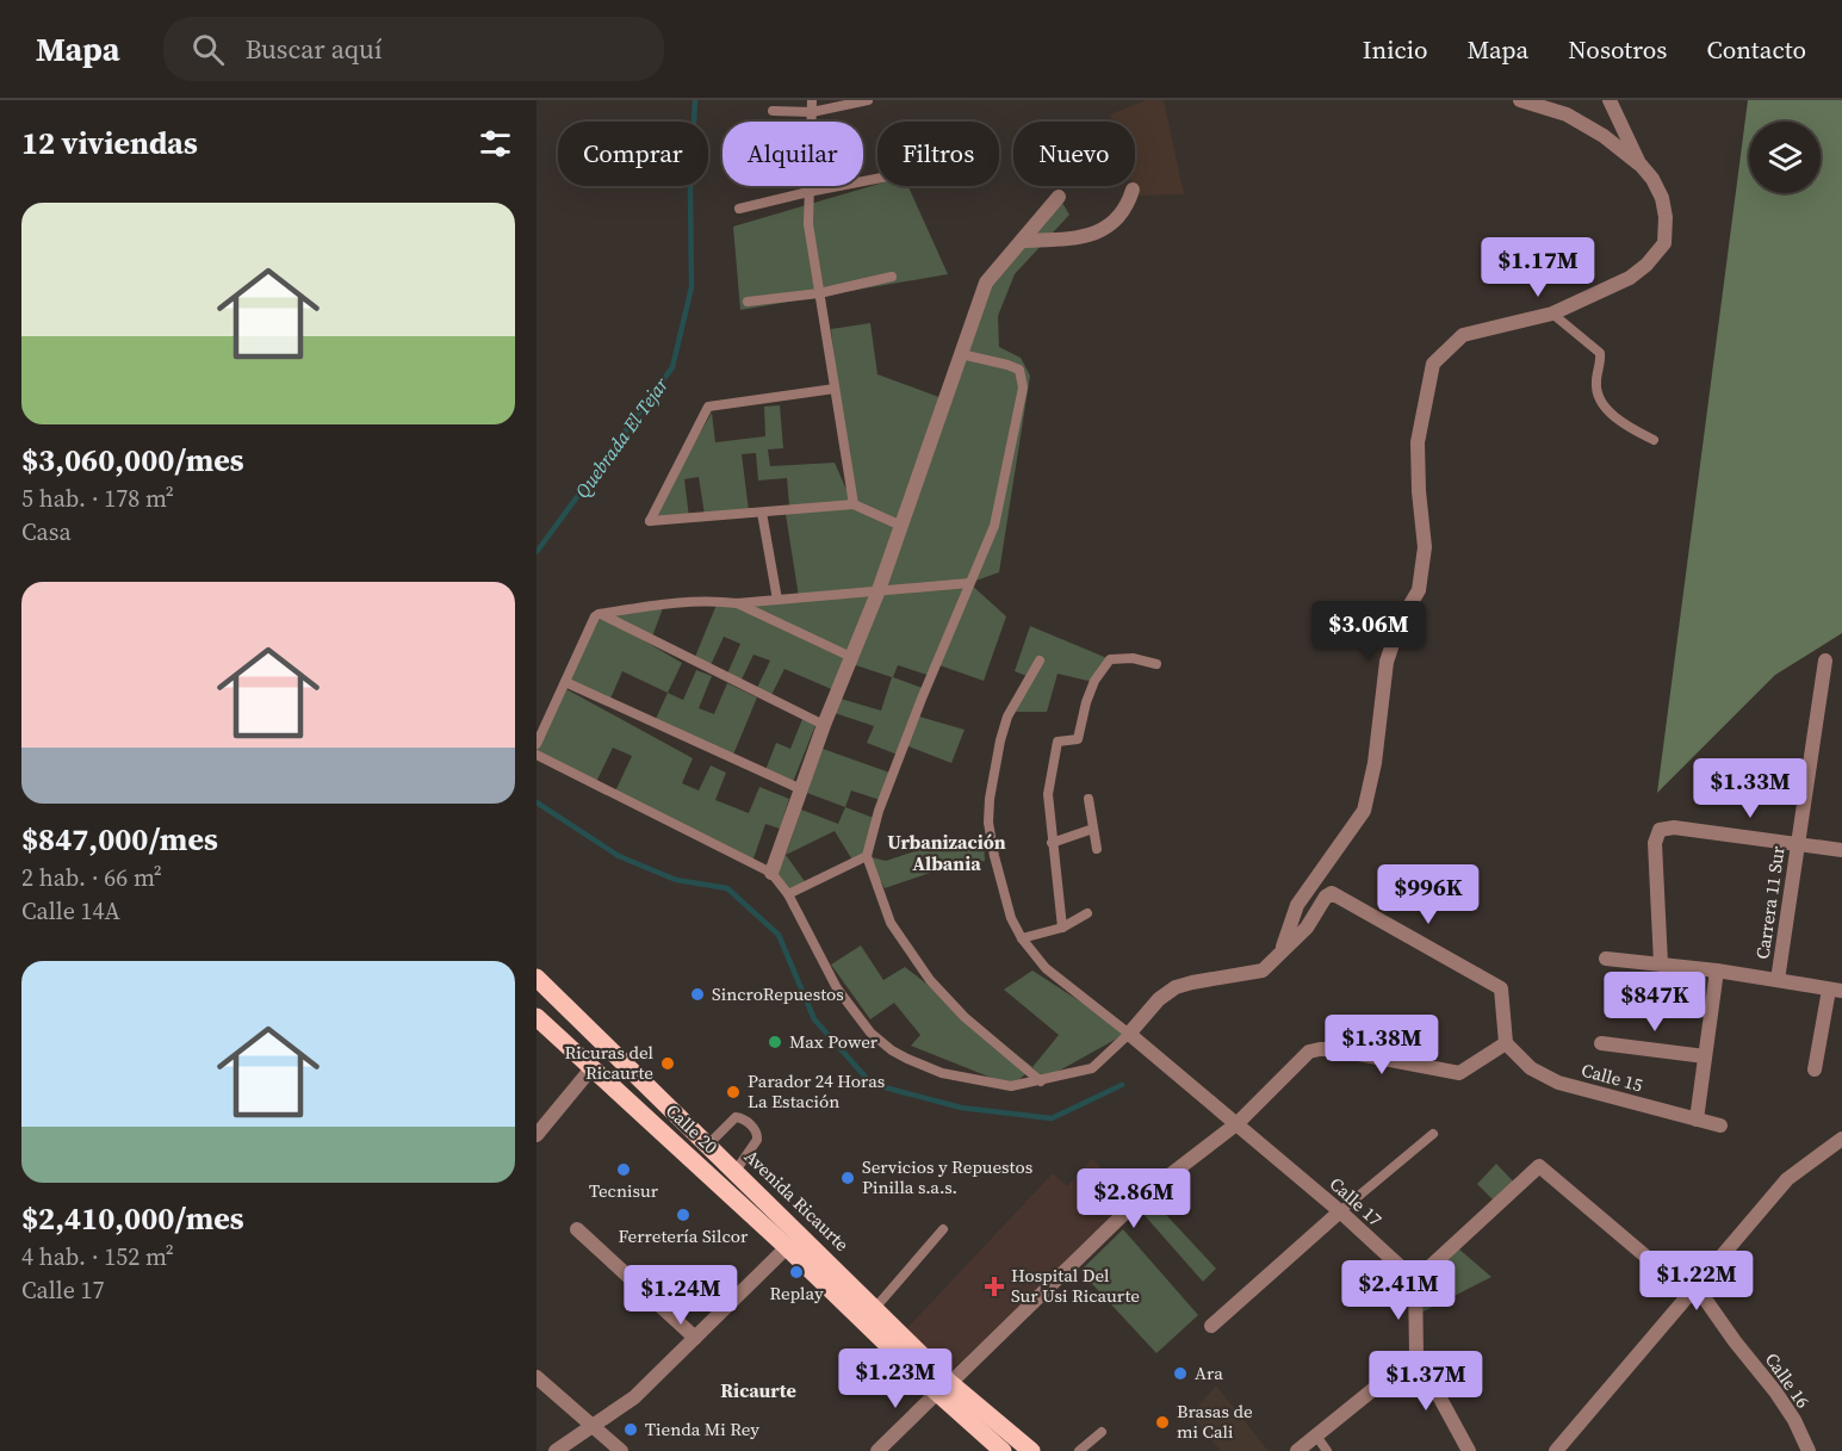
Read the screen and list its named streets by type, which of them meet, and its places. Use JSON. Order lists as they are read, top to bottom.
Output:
{
  "streets": {
    "main road": ["Calle 20", "Avenida Ricaurte"],
    "street": [
      "Carrera 11 Sur",
      "Calle 15",
      "Calle 17",
      "Calle 16"
    ]
  },
  "crossings": [
    ["Calle 20", "Avenida Ricaurte"],
    ["Calle 17", "Calle 16"]
  ],
  "districts": ["Urbanización Albania", "Ricaurte"],
  "water": ["Quebrada El Tejar"],
  "places": {
    "other": [
      "SincroRepuestos",
      "Max Power",
      "Ricuras del Ricaurte",
      "Parador 24 Horas La Estación",
      "Tecnisur",
      "Servicios y Repuestos Pinilla s.a.s.",
      "Ferretería Silcor",
      "Replay",
      "Ara",
      "Brasas de mi Cali",
      "Tienda Mi Rey"
    ],
    "health": ["Hospital Del Sur Usi Ricaurte"]
  },
  "page": {
    "header": "Mapa",
    "search": "Buscar aquí",
    "nav": [
      "Inicio",
      "Mapa",
      "Nosotros",
      "Contacto"
    ],
    "heading": "12 viviendas",
    "chip": [
      "Comprar",
      "Alquilar",
      "Filtros",
      "Nuevo"
    ],
    "list": [
      {
        "name": "$3,060,000/mes",
        "note": "5 hab. · 178 m² · Casa"
      },
      {
        "name": "$847,000/mes",
        "note": "2 hab. · 66 m² · Calle 14A"
      },
      {
        "name": "$2,410,000/mes",
        "note": "4 hab. · 152 m² · Calle 17"
      }
    ],
    "price": [
      "$1.17M",
      "$3.06M",
      "$1.33M",
      "$996K",
      "$847K",
      "$1.38M",
      "$2.86M",
      "$1.22M",
      "$2.41M",
      "$1.24M",
      "$1.23M",
      "$1.37M"
    ]
  }
}
